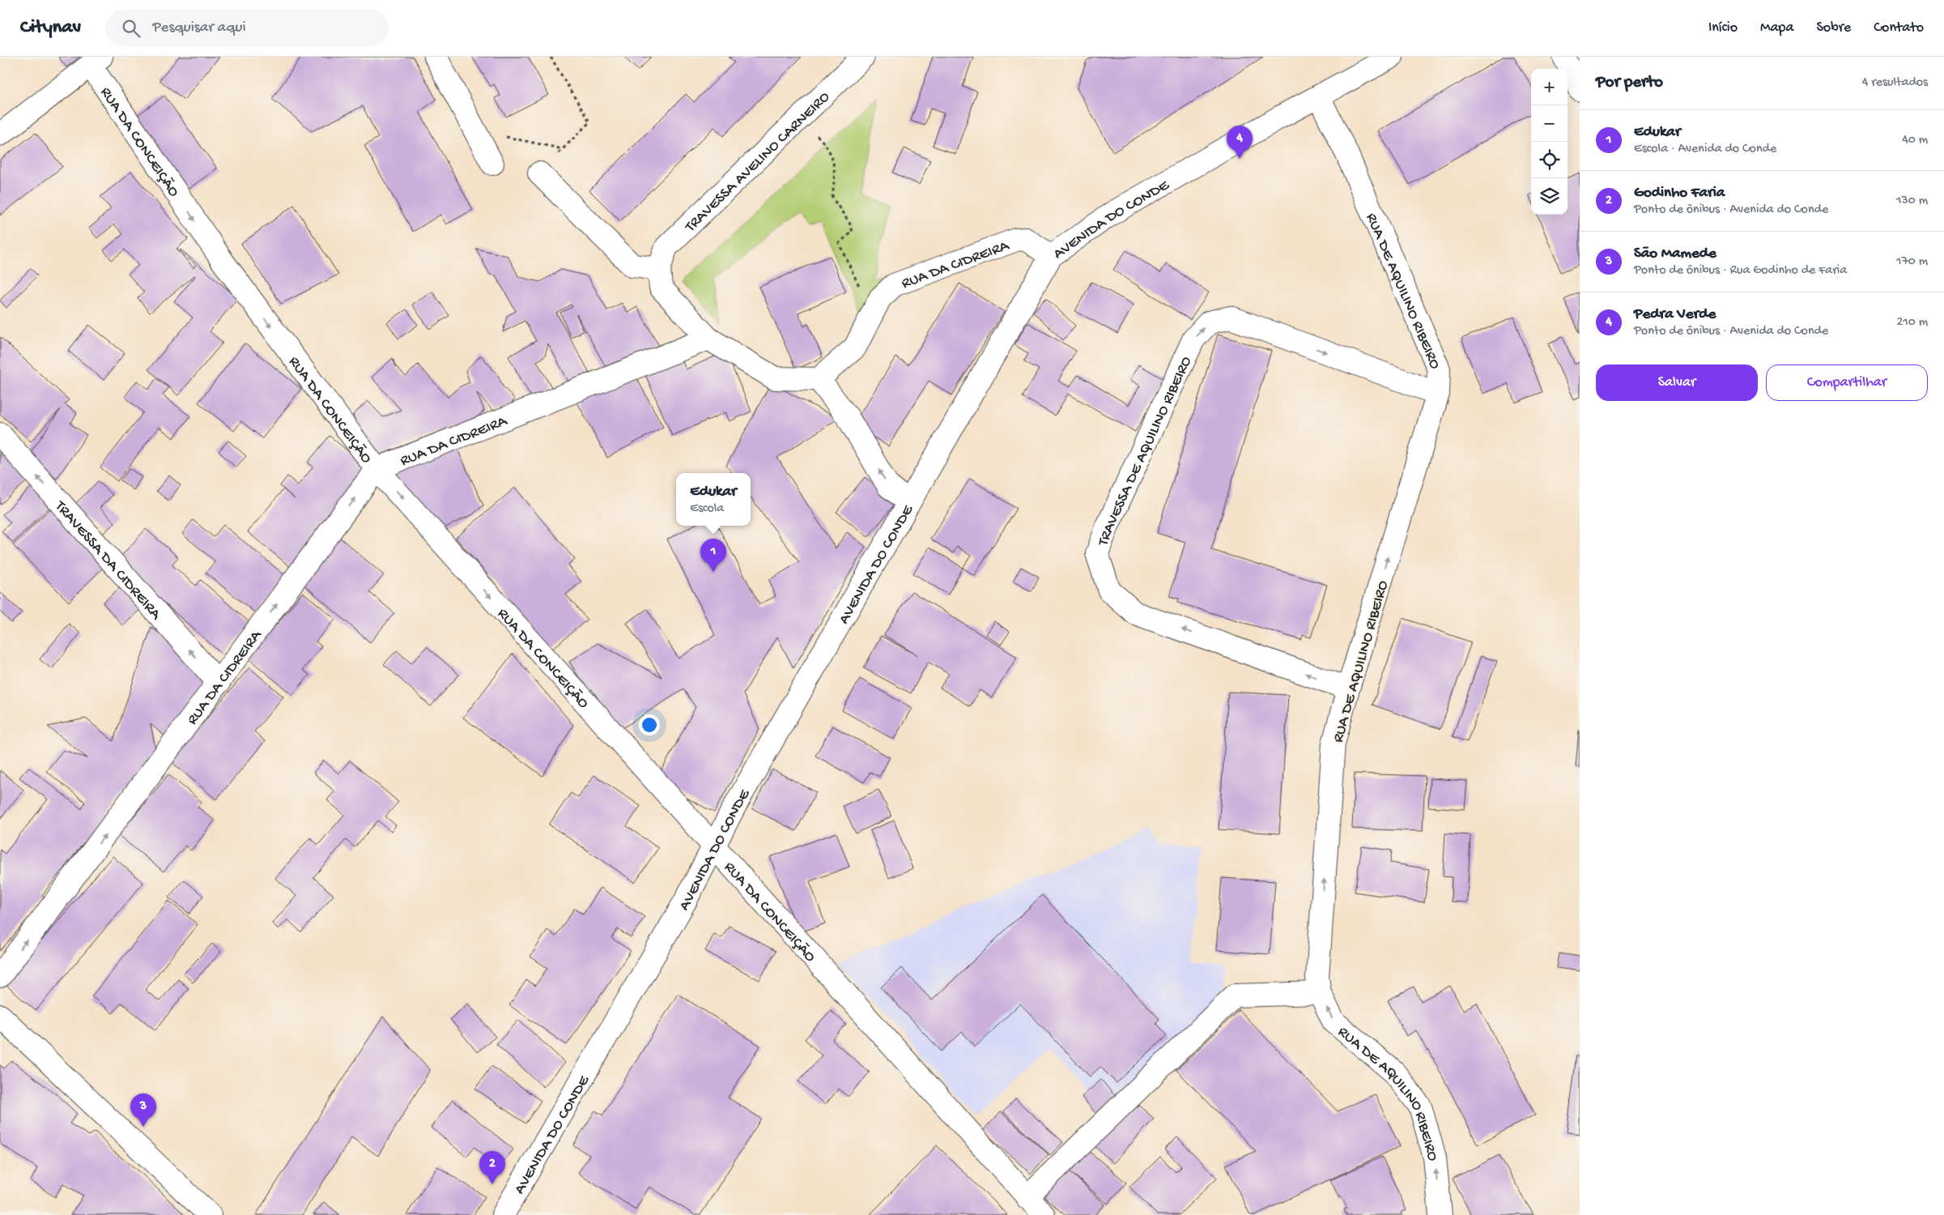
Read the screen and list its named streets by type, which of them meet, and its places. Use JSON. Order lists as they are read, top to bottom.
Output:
{
  "streets": {
    "street": [
      "RUA DA CONCEIÇÃO",
      "TRAVESSA AVELINO CARNEIRO",
      "AVENIDA DO CONDE",
      "RUA DA CIDREIRA",
      "RUA DE AQUILINO RIBEIRO",
      "TRAVESSA DE AQUILINO RIBEIRO",
      "TRAVESSA DA CIDREIRA"
    ]
  },
  "crossings": [
    ["RUA DA CONCEIÇÃO", "AVENIDA DO CONDE"],
    ["RUA DA CONCEIÇÃO", "RUA DA CIDREIRA"],
    ["TRAVESSA AVELINO CARNEIRO", "RUA DA CIDREIRA"],
    ["AVENIDA DO CONDE", "RUA DA CIDREIRA"],
    ["AVENIDA DO CONDE", "RUA DE AQUILINO RIBEIRO"],
    ["RUA DA CIDREIRA", "TRAVESSA DA CIDREIRA"],
    ["RUA DE AQUILINO RIBEIRO", "TRAVESSA DE AQUILINO RIBEIRO"]
  ],
  "one_way": [
    "RUA DA CONCEIÇÃO",
    "RUA DA CIDREIRA",
    "RUA DE AQUILINO RIBEIRO",
    "TRAVESSA DA CIDREIRA"
  ],
  "page": {
    "header": "Citynav",
    "search": "Pesquisar aqui",
    "nav": [
      "Início",
      "Mapa",
      "Sobre",
      "Contato"
    ],
    "heading": ["Por perto", "4 resultados"],
    "map_buttons": ["+", "−"],
    "list": [
      {
        "mark": "1",
        "name": "Edukar",
        "note": "Escola · Avenida do Conde",
        "value": "40 m"
      },
      {
        "mark": "2",
        "name": "Godinho Faria",
        "note": "Ponto de ônibus · Avenida do Conde",
        "value": "130 m"
      },
      {
        "mark": "3",
        "name": "São Mamede",
        "note": "Ponto de ônibus · Rua Godinho de Faria",
        "value": "170 m"
      },
      {
        "mark": "4",
        "name": "Pedra Verde",
        "note": "Ponto de ônibus · Avenida do Conde",
        "value": "210 m"
      }
    ],
    "pins": [
      "4",
      "1",
      "3",
      "2"
    ],
    "buttons": ["Salvar", "Compartilhar"],
    "popup": ["Edukar", "Escola"]
  }
}
